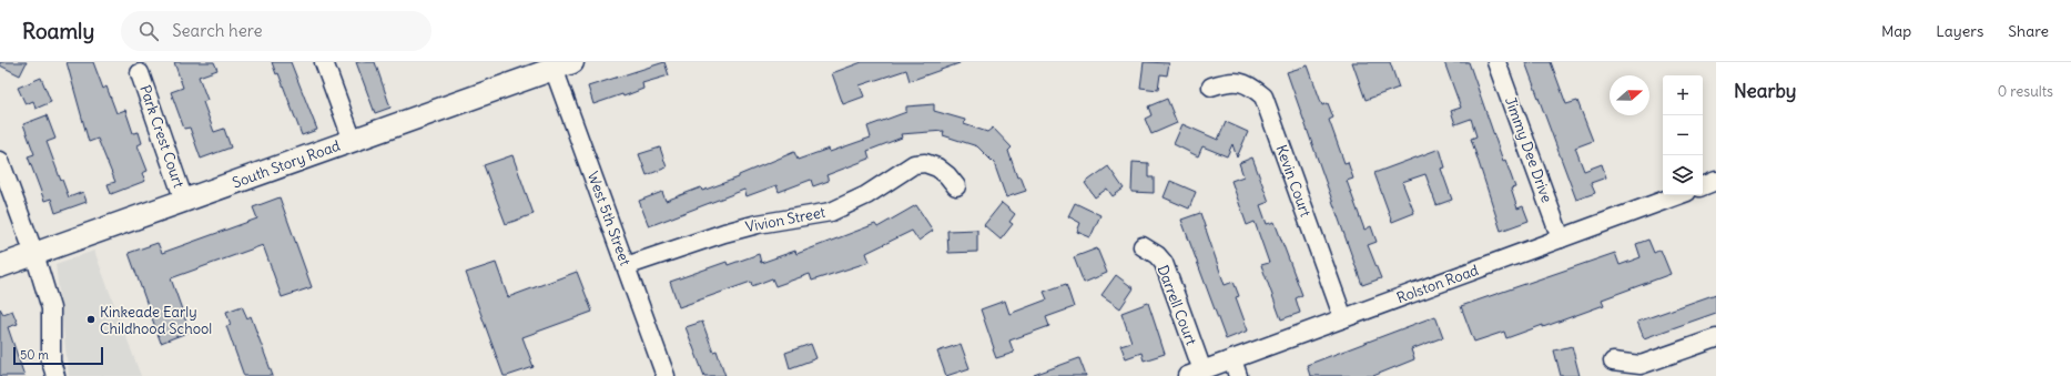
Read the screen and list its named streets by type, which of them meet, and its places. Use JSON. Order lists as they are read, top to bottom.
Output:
{
  "streets": {
    "main road": ["South Story Road"],
    "street": [
      "Park Crest Court",
      "Jimmy Dee Drive",
      "Kevin Court",
      "West 5th Street",
      "Vivion Street",
      "Rolston Road",
      "Darrell Court"
    ]
  },
  "crossings": [
    ["Park Crest Court", "South Story Road"],
    ["Jimmy Dee Drive", "Rolston Road"],
    ["South Story Road", "West 5th Street"],
    ["Kevin Court", "Rolston Road"],
    ["West 5th Street", "Vivion Street"],
    ["Rolston Road", "Darrell Court"]
  ],
  "places": ["Kinkeade Early Childhood School"],
  "scale_bar": "50 m",
  "north": "right",
  "page": {
    "header": "Roamly",
    "search": "Search here",
    "nav": ["Map", "Layers", "Share"],
    "heading": ["Nearby", "0 results"],
    "map_buttons": ["+", "−"],
    "scale": "50 m"
  }
}
